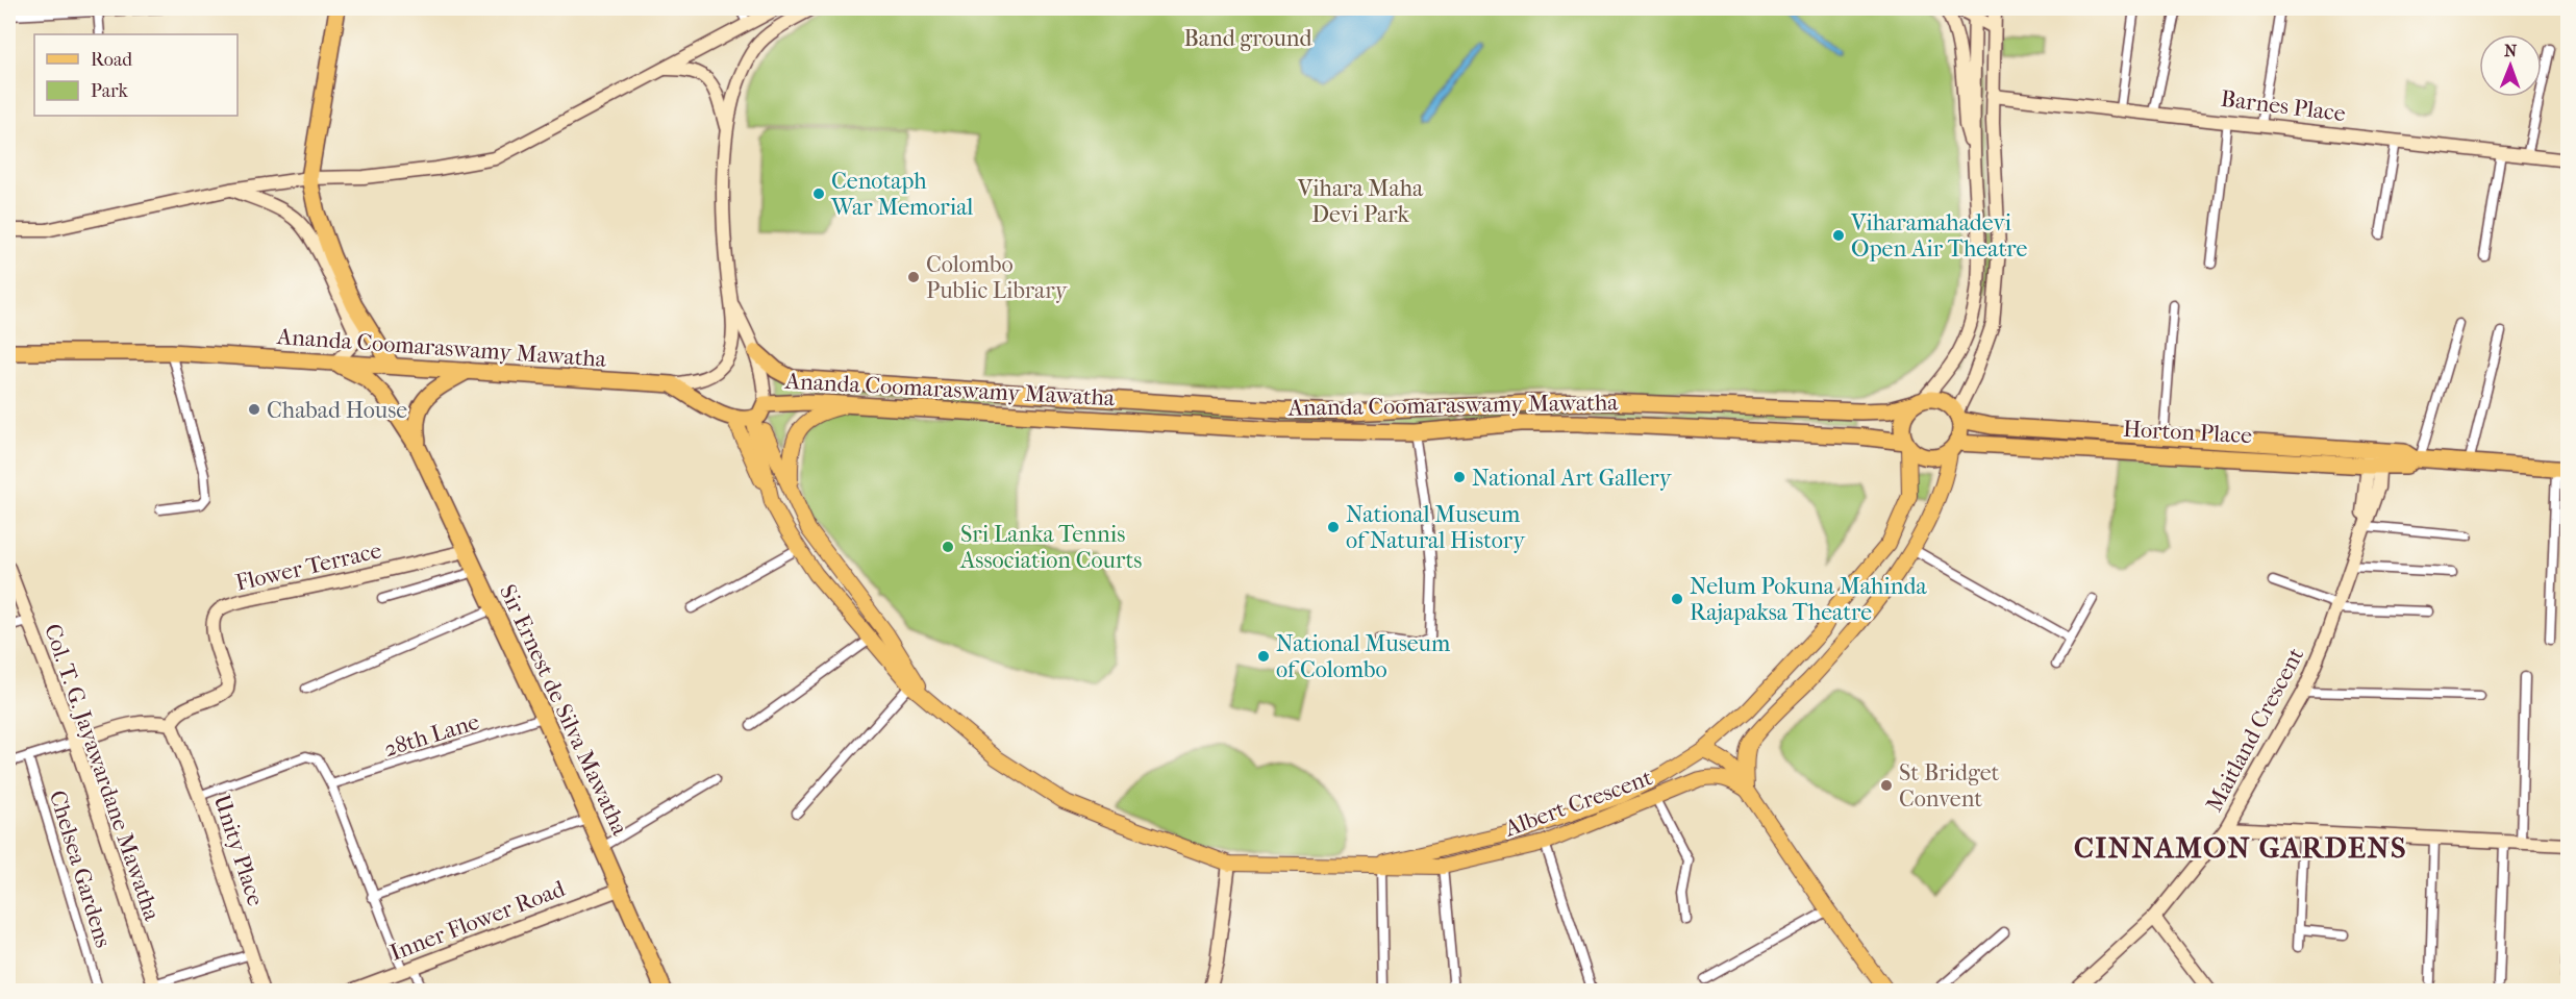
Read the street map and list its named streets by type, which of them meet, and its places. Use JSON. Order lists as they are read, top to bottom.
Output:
{
  "streets": {
    "highway": ["Ananda Coomaraswamy Mawatha", "Horton Place", "Sir Ernest de Silva Mawatha"],
    "main road": [
      "Barnes Place",
      "Flower Terrace",
      "Maitland Crescent",
      "Col. T. G. Jayawardane Mawatha",
      "Albert Crescent",
      "Unity Place",
      "Inner Flower Road"
    ],
    "street": ["28th Lane", "Chelsea Gardens"]
  },
  "crossings": [
    ["Ananda Coomaraswamy Mawatha", "Horton Place"],
    ["Ananda Coomaraswamy Mawatha", "Sir Ernest de Silva Mawatha"],
    ["Ananda Coomaraswamy Mawatha", "Albert Crescent"],
    ["Horton Place", "Maitland Crescent"],
    ["Horton Place", "Albert Crescent"],
    ["Flower Terrace", "Sir Ernest de Silva Mawatha"],
    ["Flower Terrace", "Unity Place"],
    ["Sir Ernest de Silva Mawatha", "28th Lane"],
    ["Sir Ernest de Silva Mawatha", "Inner Flower Road"]
  ],
  "districts": ["CINNAMON GARDENS"],
  "parks": ["Band ground", "Vihara Maha Devi Park"],
  "places": [
    "Cenotaph War Memorial",
    "Viharamahadevi Open Air Theatre",
    "Colombo Public Library",
    "Chabad House",
    "National Art Gallery",
    "National Museum of Natural History",
    "Sri Lanka Tennis Association Courts",
    "Nelum Pokuna Mahinda Rajapaksa Theatre",
    "National Museum of Colombo",
    "St Bridget Convent"
  ],
  "legend": ["Road", "Park"],
  "north": "top"
}
